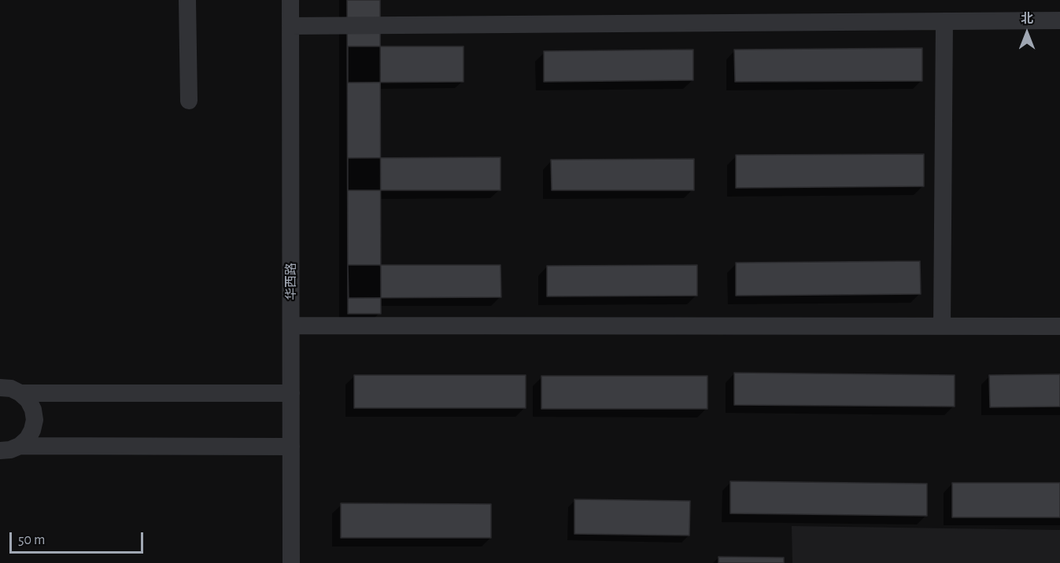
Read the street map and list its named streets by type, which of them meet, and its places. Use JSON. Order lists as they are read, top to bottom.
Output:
{
  "streets": {
    "street": ["华西路"]
  },
  "scale_bar": "50 m",
  "north": "top"
}
